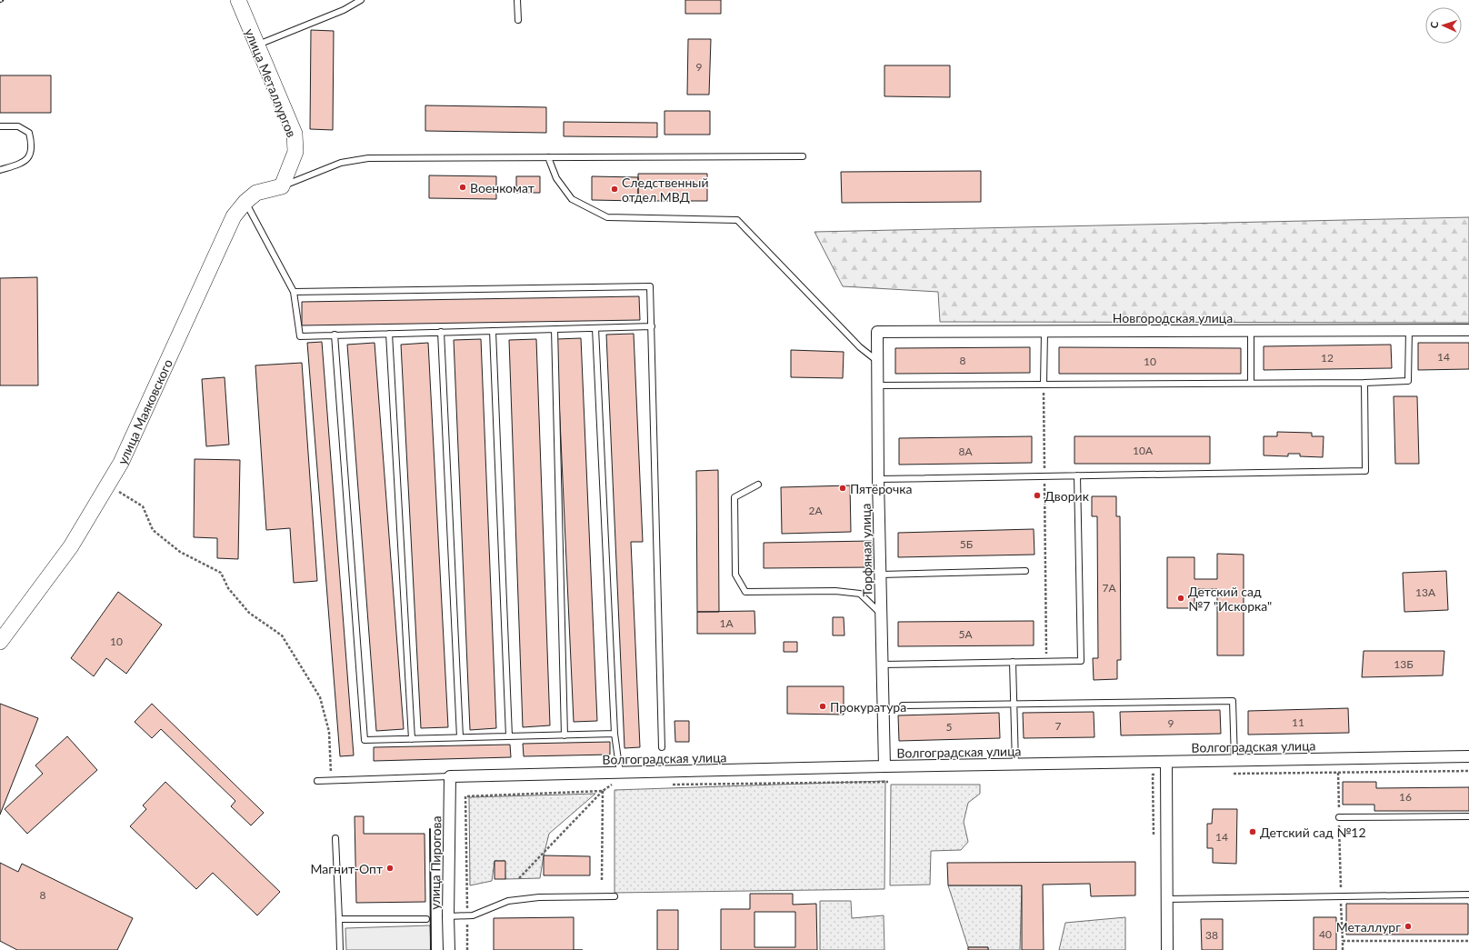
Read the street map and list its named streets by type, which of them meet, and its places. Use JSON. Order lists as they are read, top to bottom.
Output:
{
  "streets": {
    "street": [
      "улица Металлургов",
      "Новгородская улица",
      "улица Маяковского",
      "Торфяная улица",
      "Волгоградская улица",
      "улица Пирогова"
    ]
  },
  "crossings": [
    ["улица Металлургов", "улица Маяковского"],
    ["Новгородская улица", "Торфяная улица"],
    ["Торфяная улица", "Волгоградская улица"],
    ["Волгоградская улица", "улица Пирогова"]
  ],
  "places": [
    "Военкомат",
    "Следственный отдел МВД",
    "Пятёрочка",
    "Дворик",
    "Детский cад №7 \"Искорка\"",
    "Прокуратура",
    "Детский cад №12",
    "Магнит-Опт",
    "Металлург"
  ],
  "house_numbers": [
    "9",
    "14",
    "12",
    "8",
    "10",
    "10А",
    "8А",
    "2А",
    "5Б",
    "7А",
    "13А",
    "1А",
    "5А",
    "10",
    "13Б",
    "11",
    "9",
    "7",
    "5",
    "16",
    "14",
    "8",
    "40",
    "38"
  ],
  "north": "left"
}
